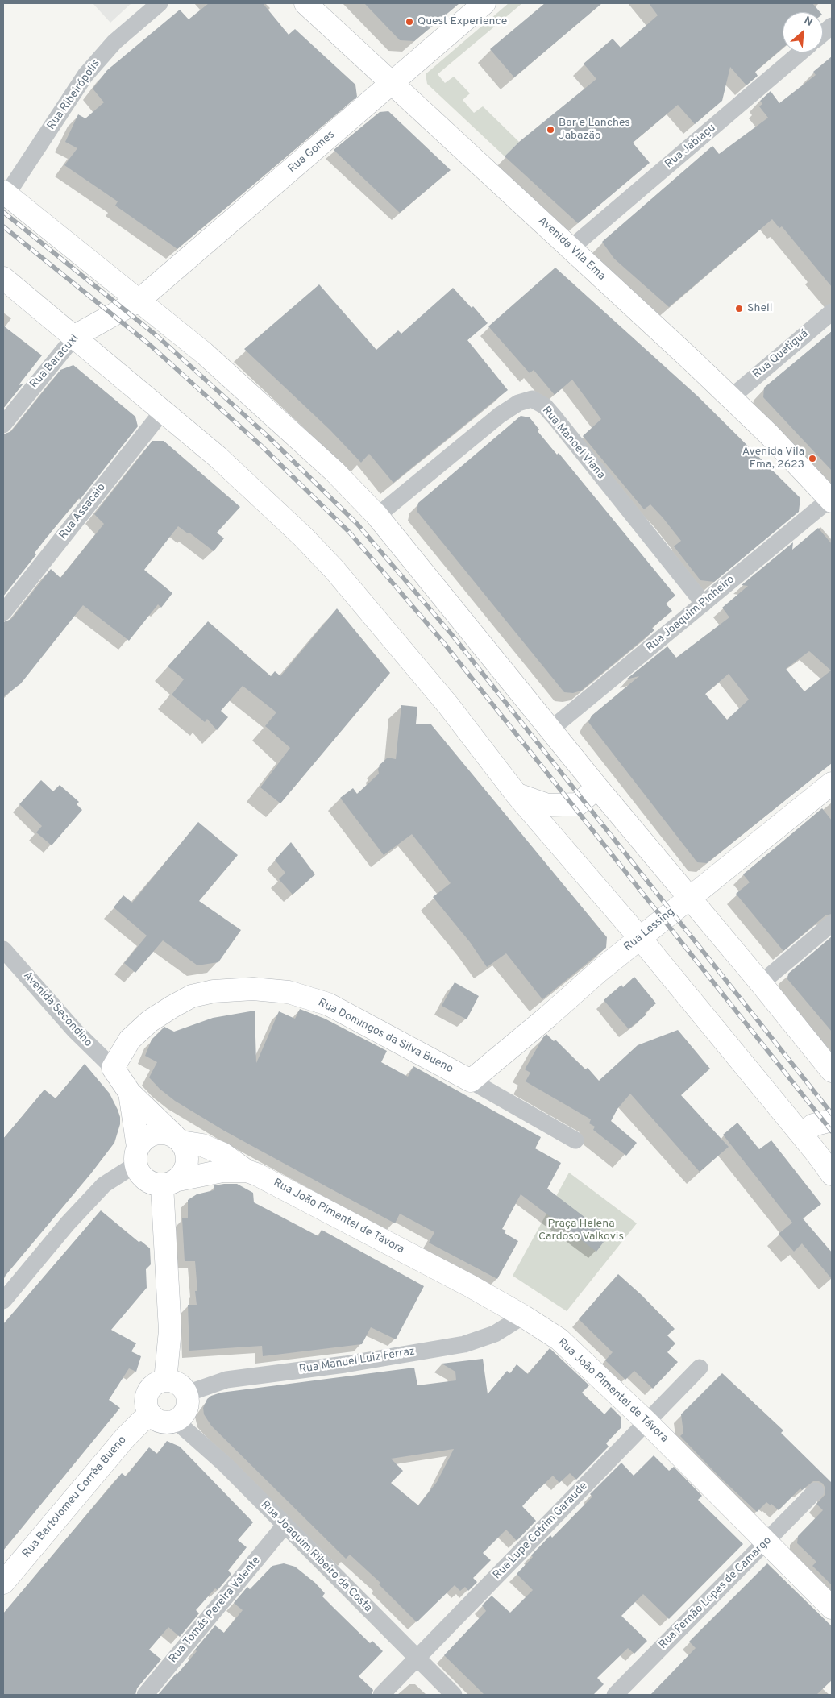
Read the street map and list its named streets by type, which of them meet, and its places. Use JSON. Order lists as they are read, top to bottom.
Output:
{
  "streets": {
    "main road": [
      "Rua Gomes",
      "Avenida Vila Ema",
      "Rua Baracuxi",
      "Rua Lessing",
      "Rua Domingos da Silva Bueno",
      "Rua João Pimentel de Távora",
      "Rua Bartolomeu Corrêa Bueno"
    ],
    "street": [
      "Rua Ribeirópolis",
      "Rua Jabiaçu",
      "Rua Quatiguá",
      "Rua Manoel Viana",
      "Rua Assacaio",
      "Rua Joaquim Pinheiro",
      "Avenida Secondino",
      "Rua Manuel Luiz Ferraz",
      "Rua Lupe Cotrim Garaude",
      "Rua Joaquim Ribeiro da Costa",
      "Rua Fernão Lopes de Camargo",
      "Rua Tomás Pereira Valente"
    ]
  },
  "crossings": [
    ["Rua Jabiaçu", "Avenida Vila Ema"],
    ["Rua Gomes", "Avenida Vila Ema"],
    ["Rua Gomes", "Rua Baracuxi"],
    ["Avenida Vila Ema", "Rua Quatiguá"],
    ["Avenida Vila Ema", "Rua Joaquim Pinheiro"],
    ["Rua Manoel Viana", "Rua Joaquim Pinheiro"],
    ["Rua Lessing", "Rua Domingos da Silva Bueno"],
    ["Avenida Secondino", "Rua Domingos da Silva Bueno"],
    ["Rua João Pimentel de Távora", "Rua Manuel Luiz Ferraz"],
    ["Rua João Pimentel de Távora", "Rua Lupe Cotrim Garaude"],
    ["Rua João Pimentel de Távora", "Rua Fernão Lopes de Camargo"],
    ["Rua Manuel Luiz Ferraz", "Rua Bartolomeu Corrêa Bueno"],
    ["Rua Manuel Luiz Ferraz", "Rua Joaquim Ribeiro da Costa"],
    ["Rua Bartolomeu Corrêa Bueno", "Rua Joaquim Ribeiro da Costa"],
    ["Rua Lupe Cotrim Garaude", "Rua Joaquim Ribeiro da Costa"],
    ["Rua Joaquim Ribeiro da Costa", "Rua Tomás Pereira Valente"]
  ],
  "parks": ["Praça Helena Cardoso Valkovis"],
  "places": [
    "Quest Experience",
    "Bar e Lanches Jabazão",
    "Shell",
    "Avenida Vila Ema, 2623"
  ],
  "north": "top right"
}
